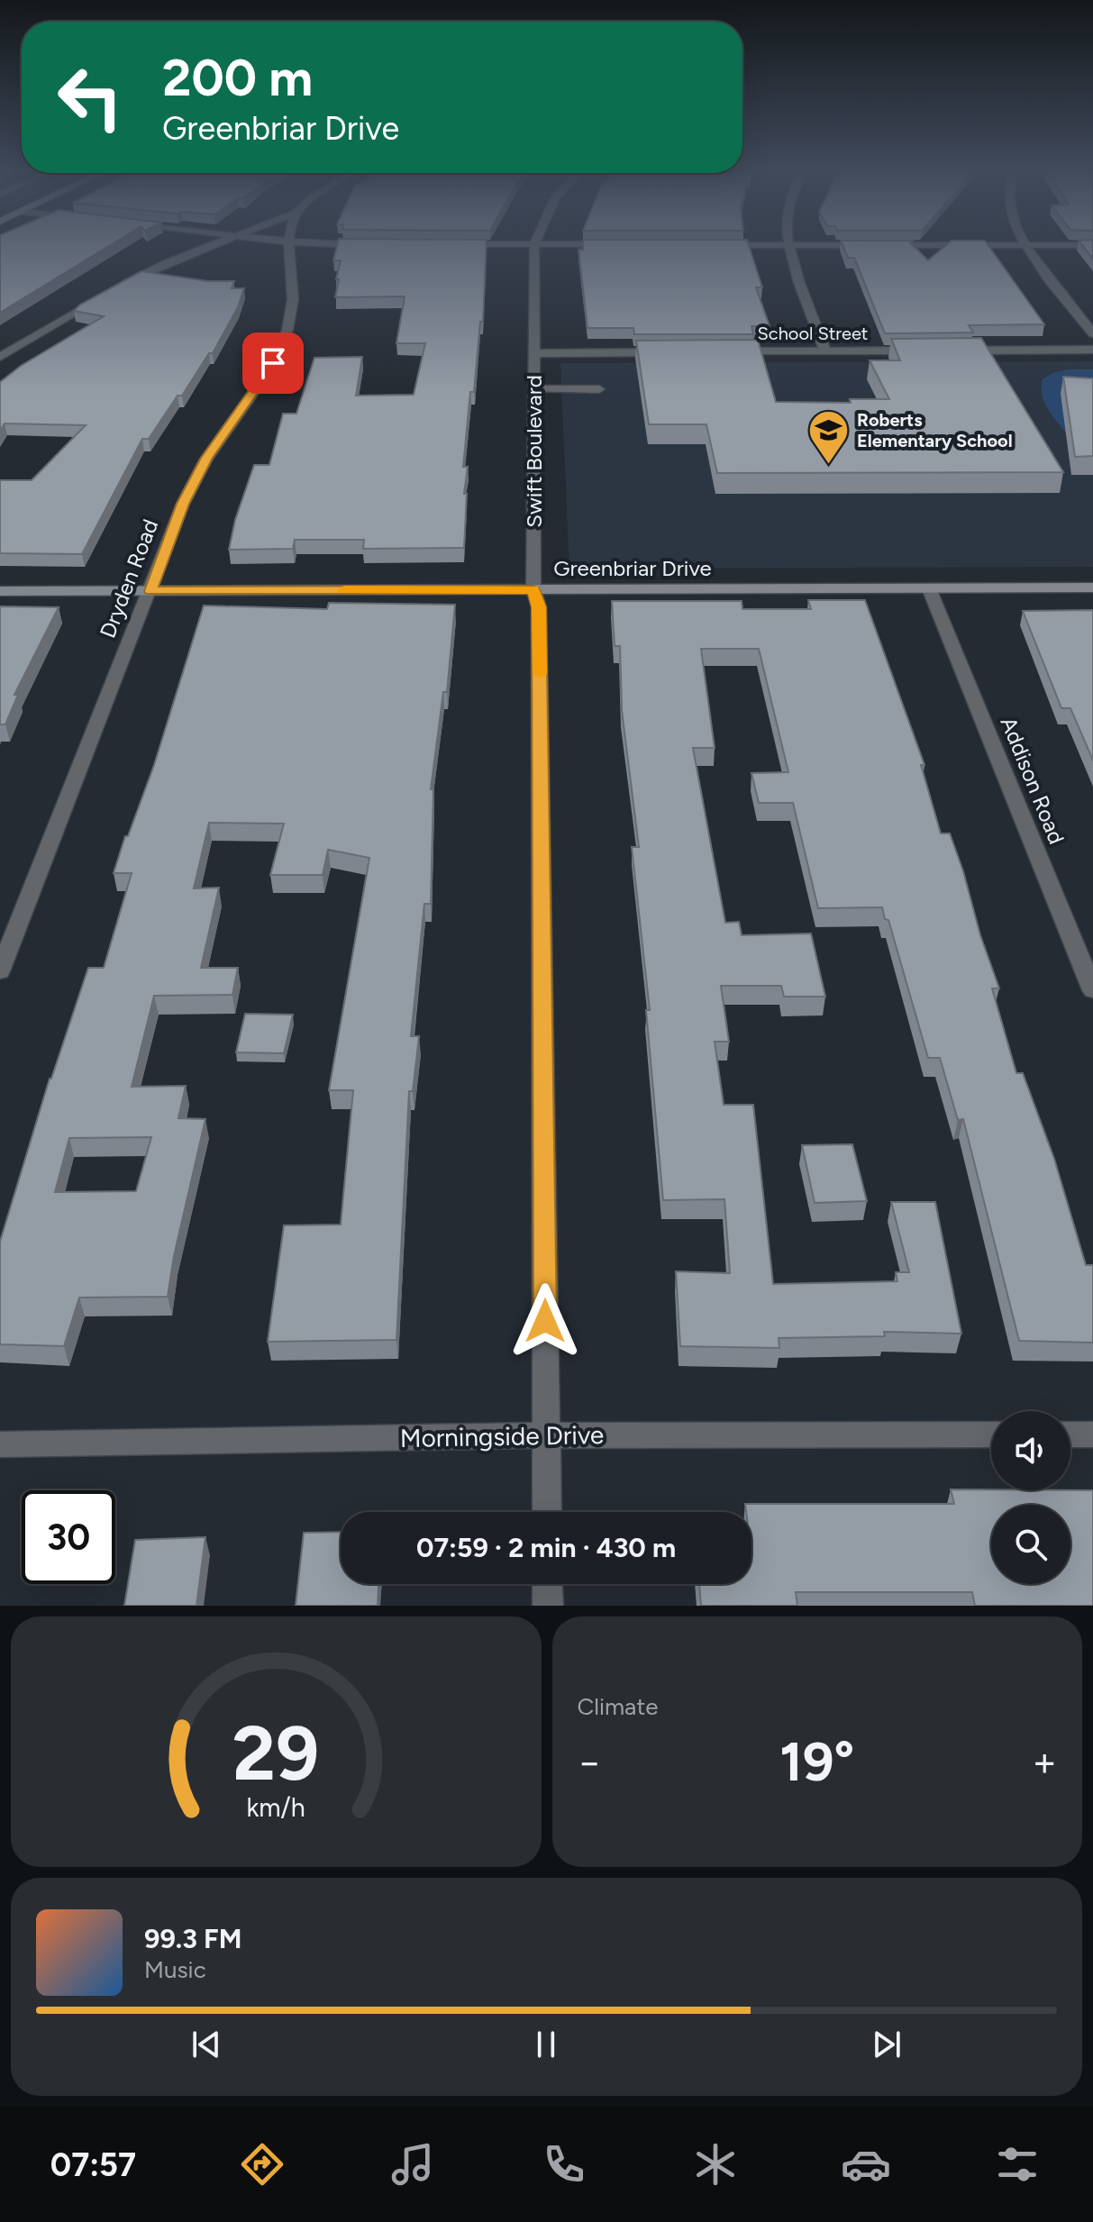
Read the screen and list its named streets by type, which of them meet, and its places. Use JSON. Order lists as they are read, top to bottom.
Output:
{
  "streets": {
    "main road": ["Greenbriar Drive"],
    "street": [
      "School Street",
      "Swift Boulevard",
      "Dryden Road",
      "Addison Road",
      "Morningside Drive"
    ]
  },
  "crossings": [
    ["Swift Boulevard", "Greenbriar Drive"],
    ["Swift Boulevard", "Morningside Drive"],
    ["Greenbriar Drive", "Dryden Road"],
    ["Greenbriar Drive", "Addison Road"]
  ],
  "places": {
    "school or university": ["Roberts Elementary School"]
  },
  "page": {
    "turn": ["200 m", "Greenbriar Drive"],
    "limit": "30",
    "trip": "07:59 · 2 min · 430 m",
    "tile": "Climate",
    "heat": ["−", "19°", "+"],
    "song": ["99.3 FM", "Music"],
    "tabs": "07:57",
    "gauge": ["29", "km/h"]
  }
}
